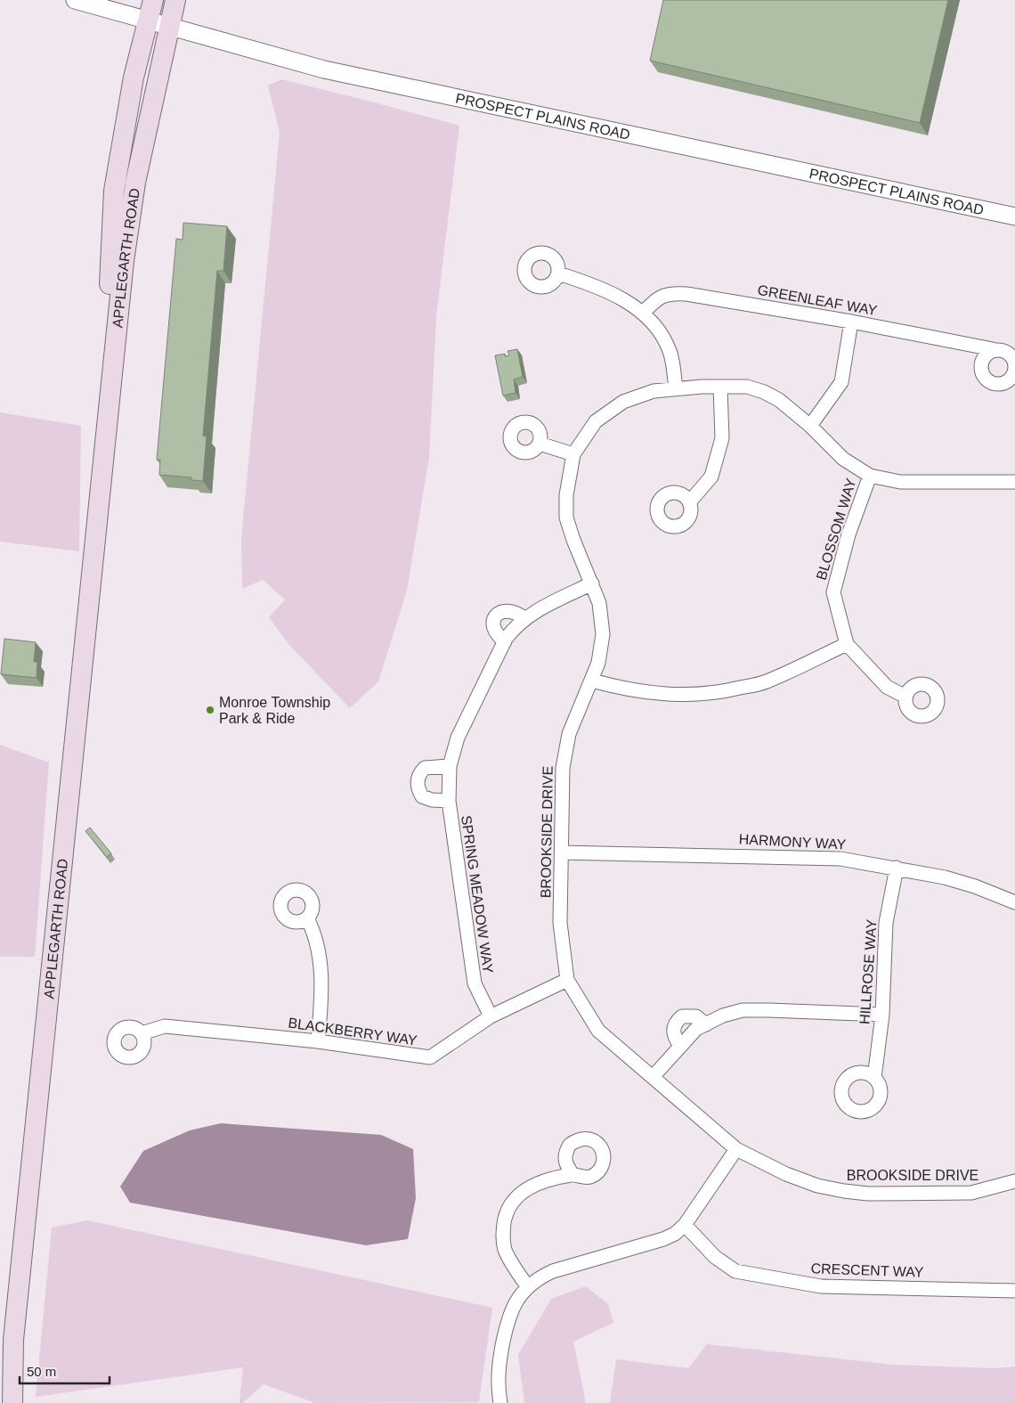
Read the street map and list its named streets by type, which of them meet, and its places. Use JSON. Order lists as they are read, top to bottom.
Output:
{
  "streets": {
    "main road": ["APPLEGARTH ROAD"],
    "street": [
      "PROSPECT PLAINS ROAD",
      "GREENLEAF WAY",
      "BLOSSOM WAY",
      "BROOKSIDE DRIVE",
      "HARMONY WAY",
      "SPRING MEADOW WAY",
      "HILLROSE WAY",
      "BLACKBERRY WAY",
      "CRESCENT WAY"
    ]
  },
  "crossings": [
    ["PROSPECT PLAINS ROAD", "APPLEGARTH ROAD"],
    ["BLOSSOM WAY", "BROOKSIDE DRIVE"],
    ["BROOKSIDE DRIVE", "HARMONY WAY"],
    ["BROOKSIDE DRIVE", "SPRING MEADOW WAY"],
    ["BROOKSIDE DRIVE", "BLACKBERRY WAY"],
    ["HARMONY WAY", "HILLROSE WAY"],
    ["SPRING MEADOW WAY", "BLACKBERRY WAY"]
  ],
  "places": ["Monroe Township Park & Ride"],
  "scale_bar": "50 m"
}
